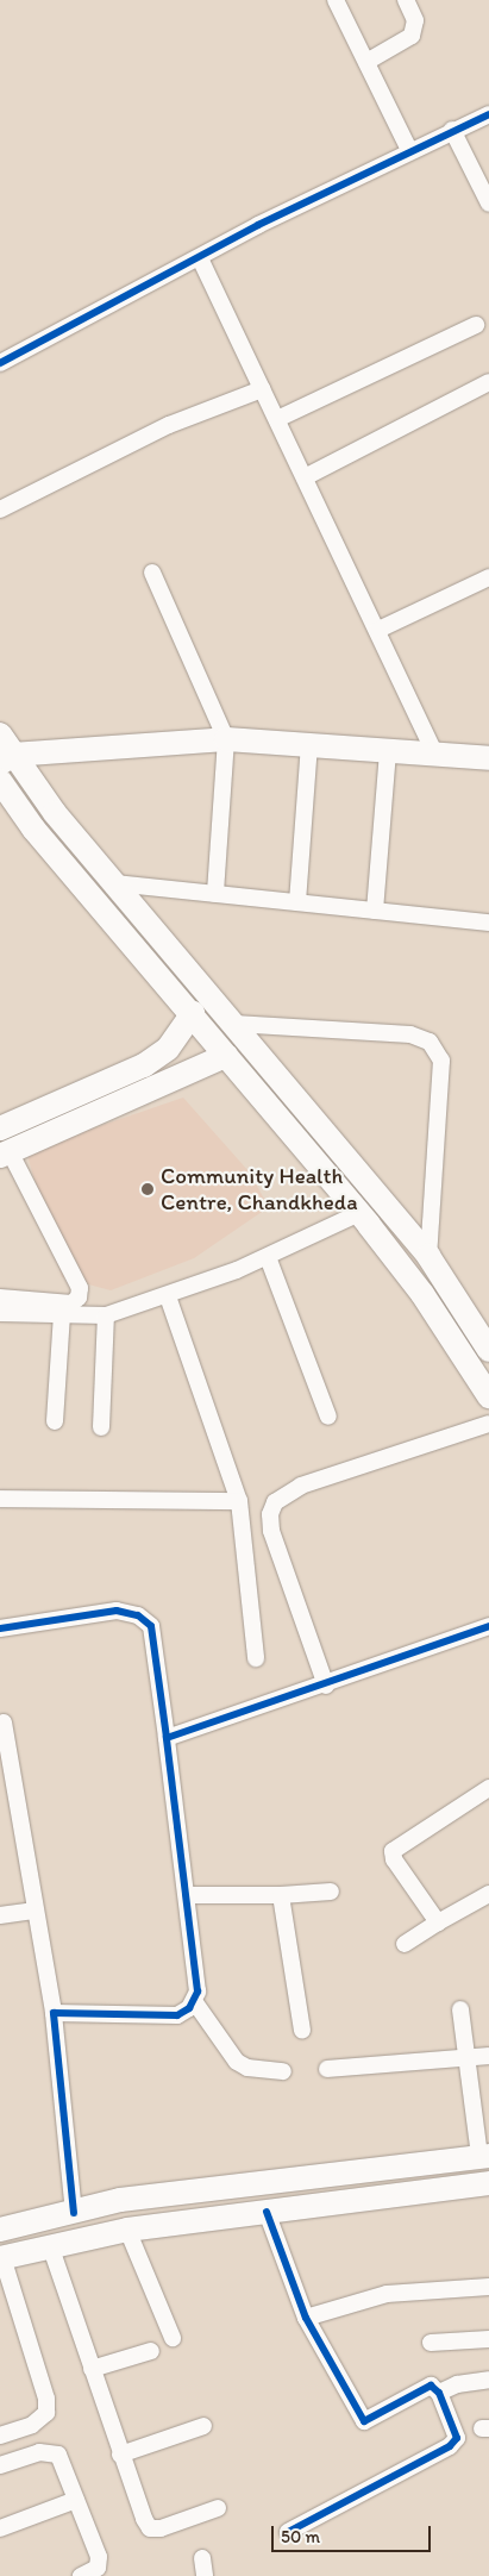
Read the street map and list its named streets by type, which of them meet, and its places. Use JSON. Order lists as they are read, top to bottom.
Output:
{
  "places": ["Community Health Centre, Chandkheda"],
  "scale_bar": "50 m"
}
